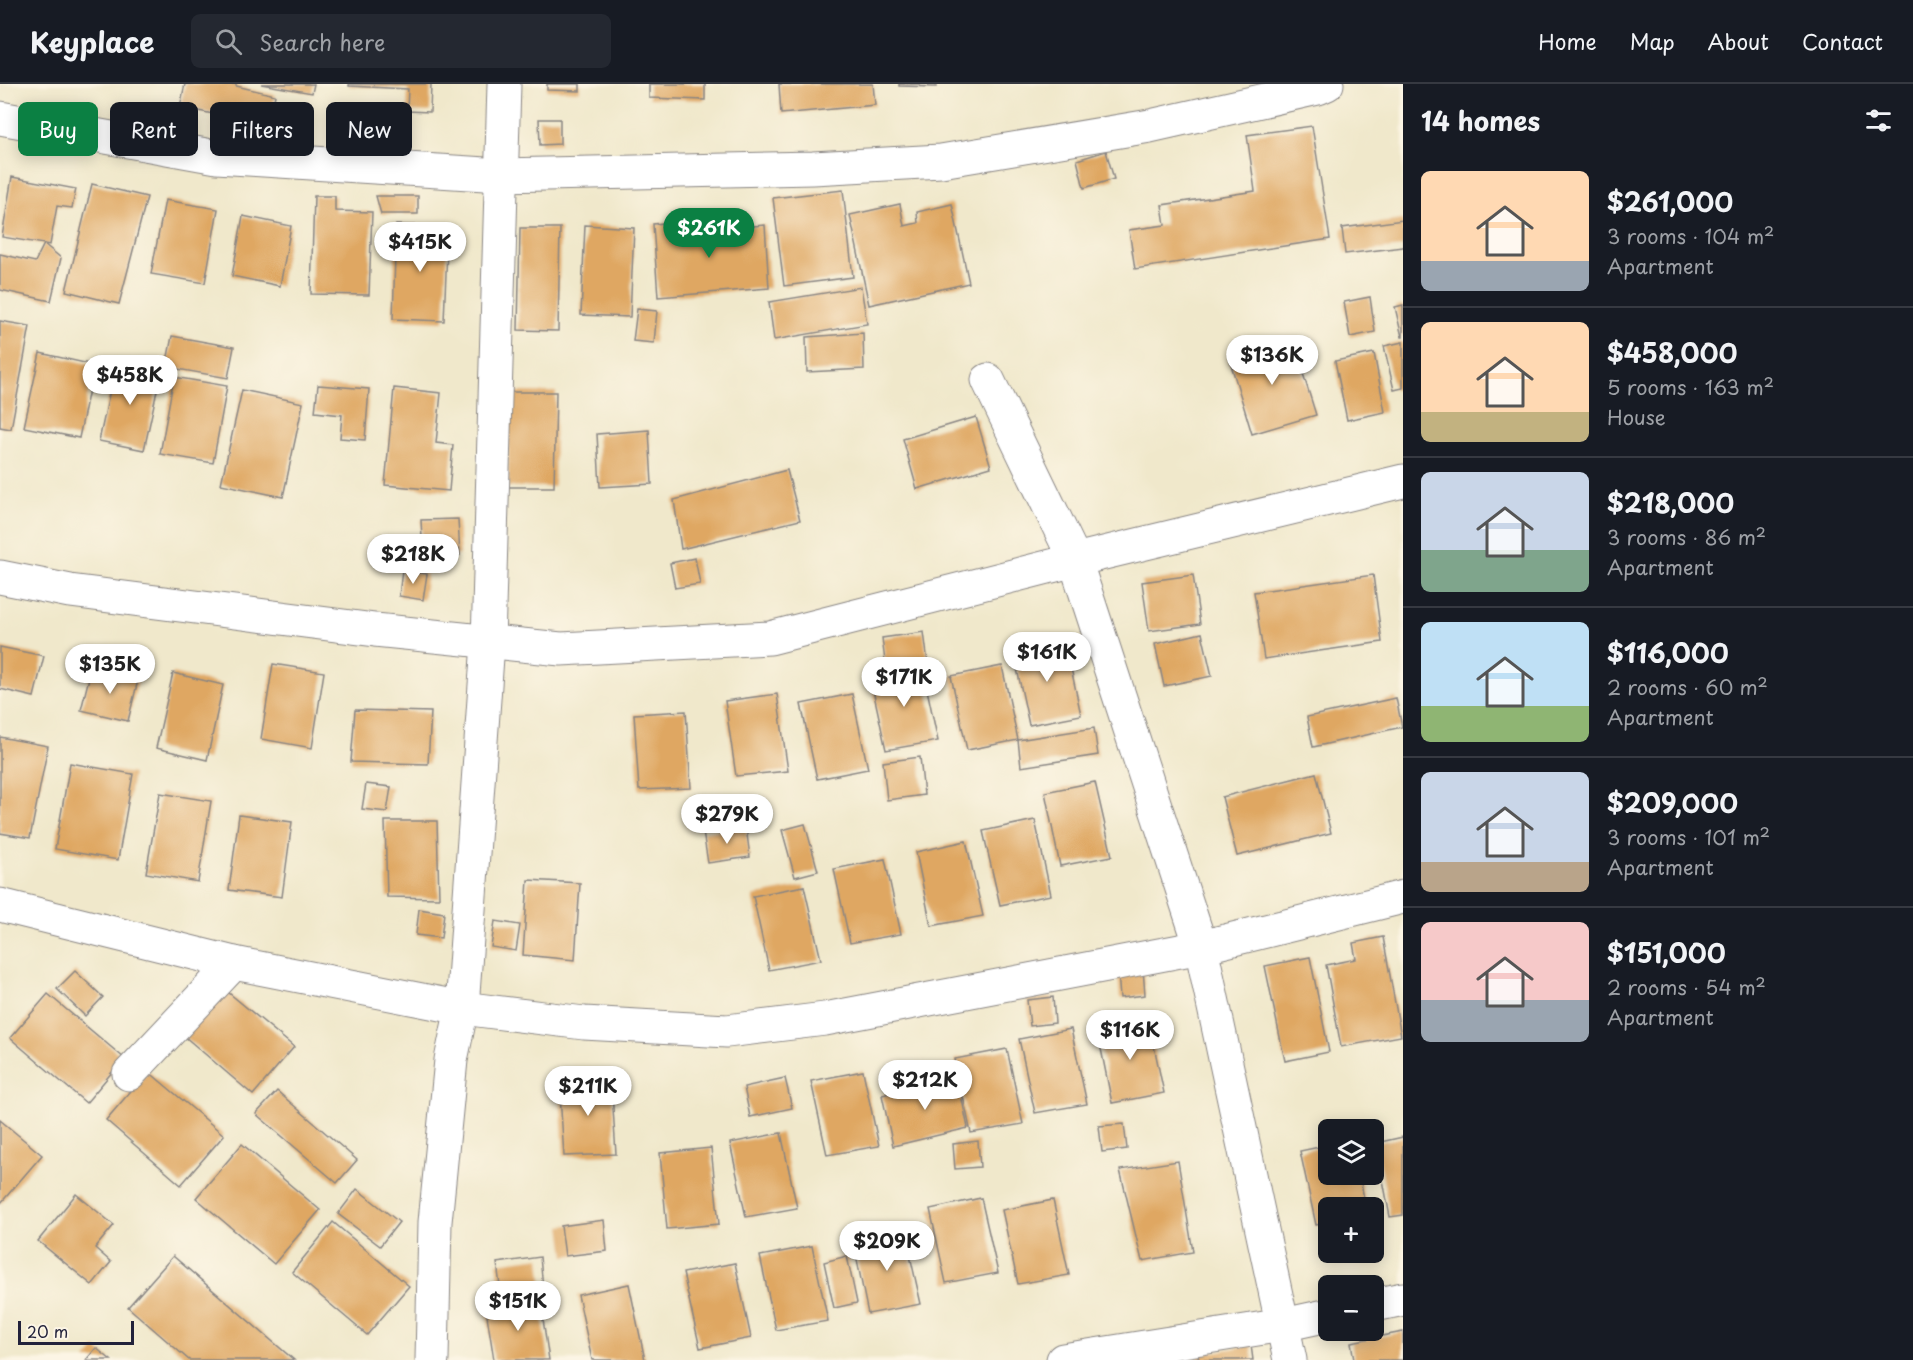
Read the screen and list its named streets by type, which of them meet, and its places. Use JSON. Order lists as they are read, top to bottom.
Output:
{
  "scale_bar": "20 m",
  "page": {
    "header": "Keyplace",
    "search": "Search here",
    "nav": [
      "Home",
      "Map",
      "About",
      "Contact"
    ],
    "heading": "14 homes",
    "chip": [
      "Buy",
      "Rent",
      "Filters",
      "New"
    ],
    "list": [
      {
        "name": "$261,000",
        "note": "3 rooms · 104 m² · Apartment"
      },
      {
        "name": "$458,000",
        "note": "5 rooms · 163 m² · House"
      },
      {
        "name": "$218,000",
        "note": "3 rooms · 86 m² · Apartment"
      },
      {
        "name": "$116,000",
        "note": "2 rooms · 60 m² · Apartment"
      },
      {
        "name": "$209,000",
        "note": "3 rooms · 101 m² · Apartment"
      },
      {
        "name": "$151,000",
        "note": "2 rooms · 54 m² · Apartment"
      }
    ],
    "price": [
      "$261K",
      "$415K",
      "$136K",
      "$458K",
      "$218K",
      "$161K",
      "$135K",
      "$171K",
      "$279K",
      "$116K",
      "$212K",
      "$211K",
      "$209K",
      "$151K"
    ],
    "map_buttons": ["+", "−"],
    "scale": "20 m"
  }
}
